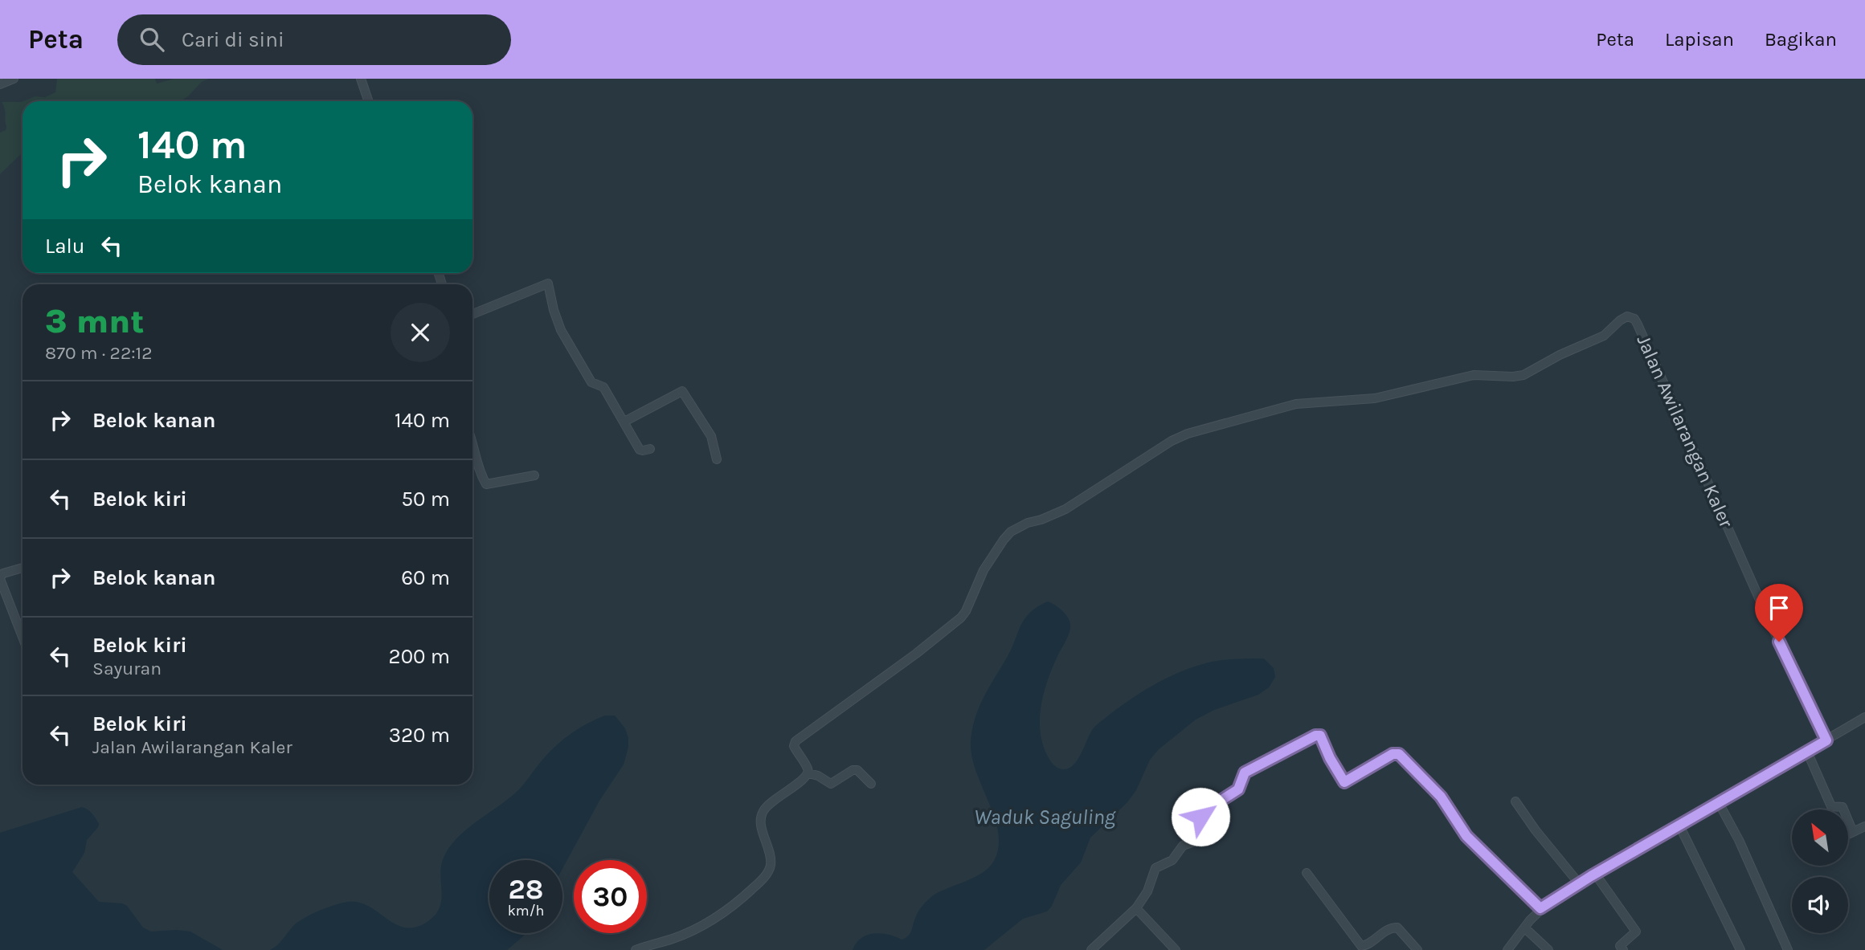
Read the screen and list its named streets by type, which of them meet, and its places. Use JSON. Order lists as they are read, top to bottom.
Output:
{
  "streets": {
    "street": ["Jalan Awilarangan Kaler"]
  },
  "water": ["Waduk Saguling"],
  "north": "top left",
  "page": {
    "header": "Peta",
    "search": "Cari di sini",
    "nav": ["Peta", "Lapisan", "Bagikan"],
    "turn": ["140 m", "Belok kanan"],
    "then": "Lalu",
    "heading": ["3 mnt", "870 m · 22:12"],
    "list": [
      {
        "name": "Belok kanan",
        "value": "140 m"
      },
      {
        "name": "Belok kiri",
        "value": "50 m"
      },
      {
        "name": "Belok kanan",
        "value": "60 m"
      },
      {
        "name": "Belok kiri",
        "note": "Sayuran",
        "value": "200 m"
      },
      {
        "name": "Belok kiri",
        "note": "Jalan Awilarangan Kaler",
        "value": "320 m"
      }
    ],
    "speed": "28 km/h",
    "limit": "30"
  }
}
